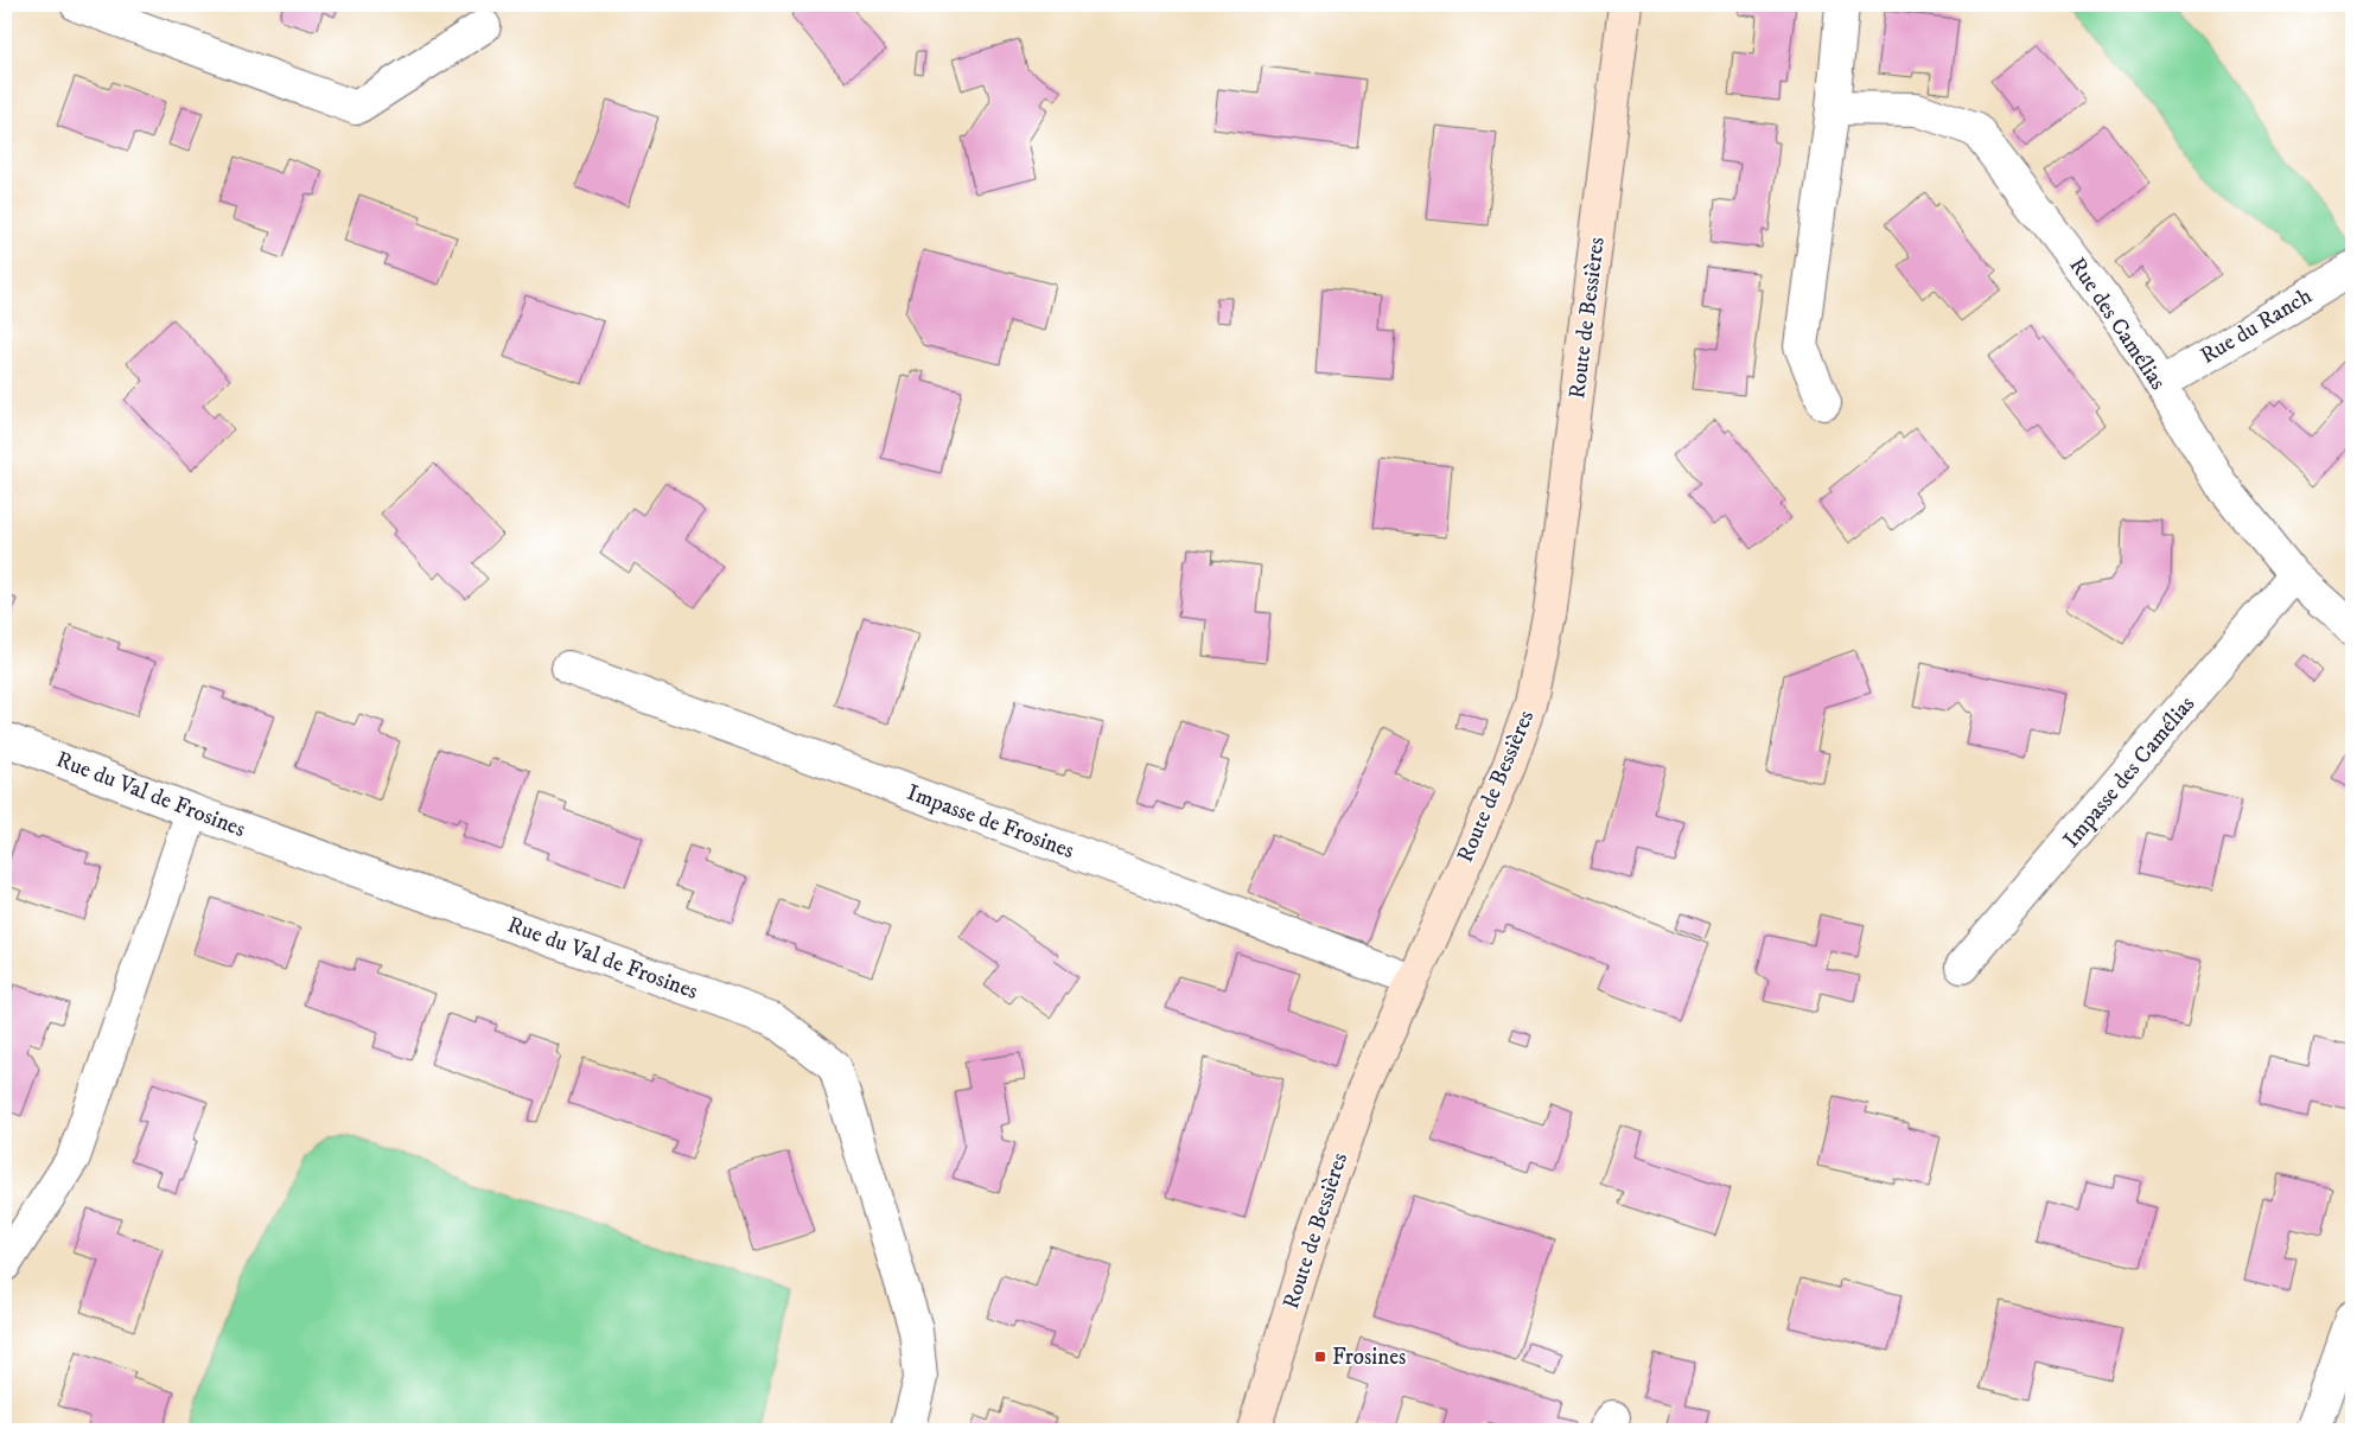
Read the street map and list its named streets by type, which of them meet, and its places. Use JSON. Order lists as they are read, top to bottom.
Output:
{
  "streets": {
    "main road": ["Route de Bessières"],
    "street": [
      "Rue des Camélias",
      "Rue du Ranch",
      "Impasse des Camélias",
      "Rue du Val de Frosines",
      "Impasse de Frosines"
    ]
  },
  "crossings": [
    ["Route de Bessières", "Impasse de Frosines"],
    ["Rue des Camélias", "Rue du Ranch"],
    ["Rue des Camélias", "Impasse des Camélias"]
  ],
  "places": {
    "transit": ["Frosines"]
  }
}
